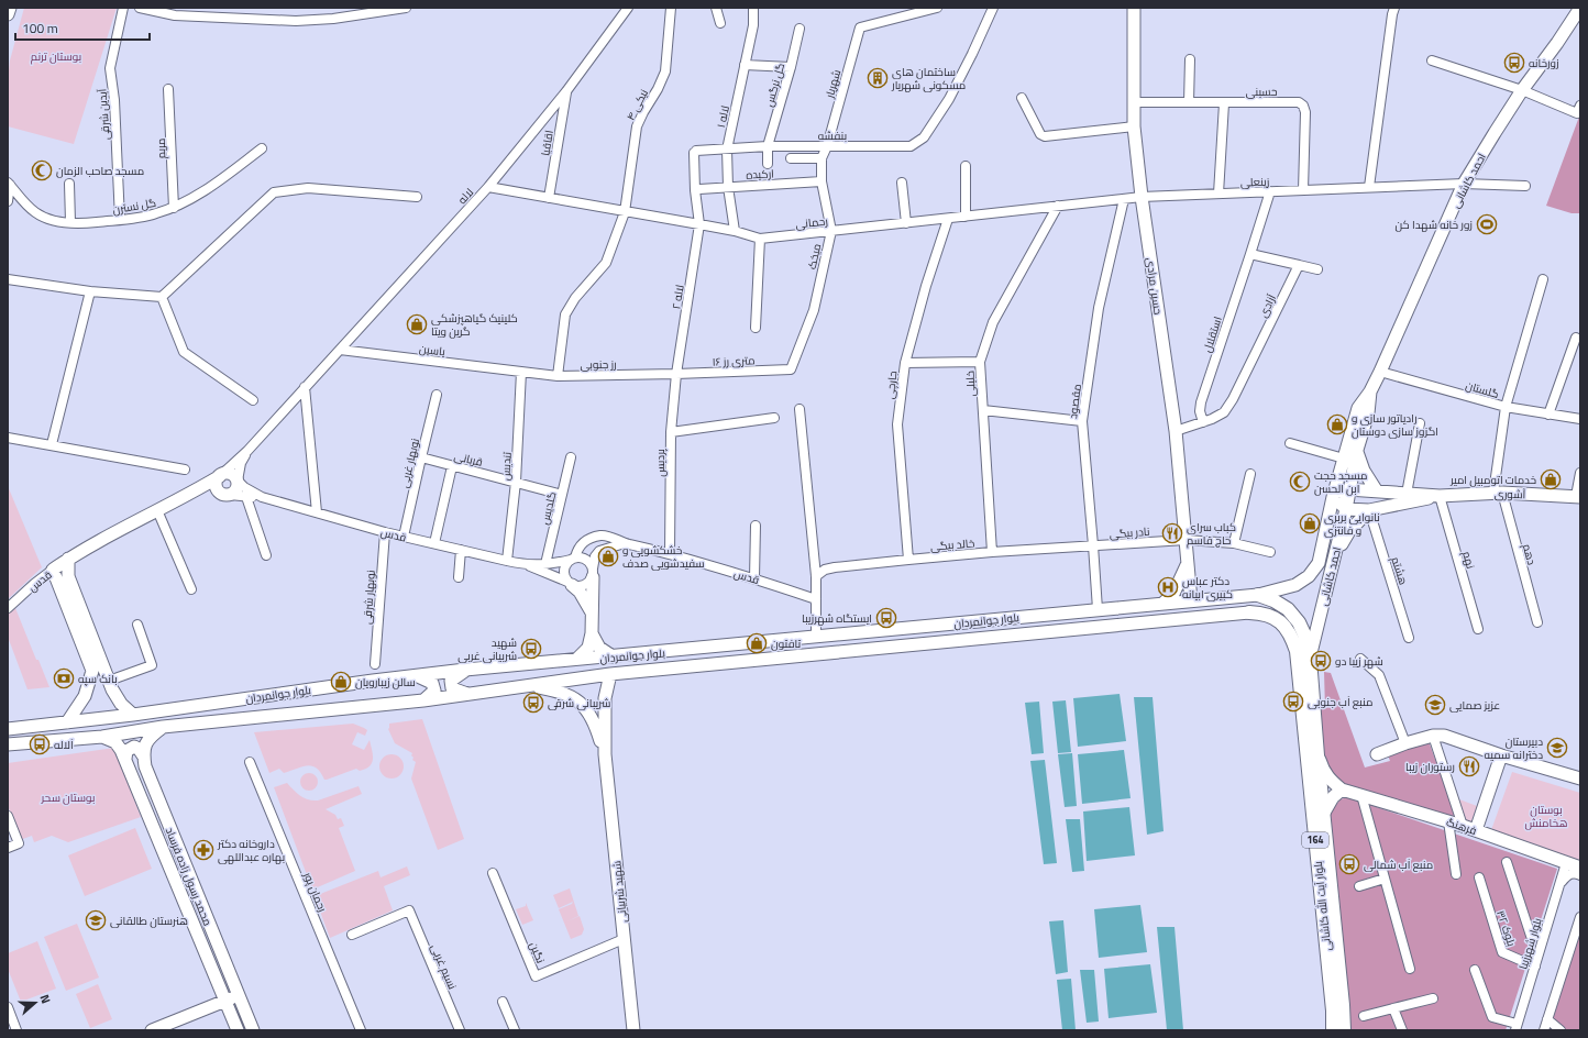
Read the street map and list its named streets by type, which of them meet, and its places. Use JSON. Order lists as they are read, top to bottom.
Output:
{
  "streets": {
    "main road": [
      "احمد کاشانی",
      "حسین مرادی",
      "آشوری",
      "قدس",
      "بلوار جوانمردان",
      "فرهنگ",
      "164",
      "محمد رسول زاده فرساد",
      "شهید شربیانی",
      "بلوار آیت الله کاشانی"
    ],
    "street": [
      "شهریار",
      "گل نرگس",
      "حسینی",
      "نیکی ۴",
      "آیدین شرقی",
      "لاله ۱",
      "بنفشه",
      "اقاقیا",
      "مریم",
      "ارکیده",
      "زینعلی",
      "لاله",
      "گل نسترن",
      "رحمانی",
      "میخک",
      "لاله ۲",
      "آزادی",
      "استقلال",
      "یاسین",
      "۱۶ متری رز",
      "رز جنوبی",
      "خلیلی",
      "جارچی",
      "گلستان",
      "مقصود",
      "قربانی",
      "نوبهار غربی",
      "پردیس",
      "تندیس",
      "گلدیس",
      "نادر بیگی",
      "خالد بیگی",
      "دهم",
      "نهم",
      "هشتم",
      "نوبهار شرقی",
      "رحمان پور",
      "بلوک ۳۲",
      "بلوار شهرزیبا",
      "نگین",
      "نسیم غربی"
    ]
  },
  "crossings": [
    ["شهریار", "بنفشه"],
    ["شهریار", "میخک"],
    ["گل نرگس", "بنفشه"],
    ["حسینی", "زینعلی"],
    ["حسینی", "حسین مرادی"],
    ["نیکی ۴", "رحمانی"],
    ["نیکی ۴", "رز جنوبی"],
    ["آیدین شرقی", "گل نسترن"],
    ["لاله ۱", "بنفشه"],
    ["لاله ۱", "ارکیده"],
    ["لاله ۱", "رحمانی"],
    ["بنفشه", "میخک"],
    ["بنفشه", "لاله ۲"],
    ["اقاقیا", "لاله"],
    ["اقاقیا", "رحمانی"],
    ["مریم", "گل نسترن"],
    ["ارکیده", "میخک"],
    ["احمد کاشانی", "زینعلی"],
    ["احمد کاشانی", "گلستان"],
    ["احمد کاشانی", "بلوار جوانمردان"],
    ["احمد کاشانی", "بلوار آیت الله کاشانی"],
    ["زینعلی", "رحمانی"],
    ["زینعلی", "حسین مرادی"],
    ["لاله", "رحمانی"],
    ["لاله", "یاسین"],
    ["لاله", "قدس"],
    ["رحمانی", "میخک"],
    ["رحمانی", "حسین مرادی"],
    ["رحمانی", "لاله ۲"],
    ["رحمانی", "خلیلی"],
    ["رحمانی", "جارچی"],
    ["رحمانی", "مقصود"],
    ["میخک", "۱۶ متری رز"],
    ["حسین مرادی", "آزادی"],
    ["حسین مرادی", "نادر بیگی"],
    ["حسین مرادی", "بلوار جوانمردان"],
    ["لاله ۲", "۱۶ متری رز"],
    ["لاله ۲", "رز جنوبی"],
    ["لاله ۲", "پردیس"],
    ["آزادی", "استقلال"],
    ["یاسین", "رز جنوبی"],
    ["یاسین", "تندیس"],
    ["۱۶ متری رز", "رز جنوبی"],
    ["۱۶ متری رز", "پردیس"],
    ["رز جنوبی", "پردیس"],
    ["رز جنوبی", "تندیس"],
    ["خلیلی", "خالد بیگی"],
    ["جارچی", "خالد بیگی"],
    ["مقصود", "نادر بیگی"],
    ["مقصود", "خالد بیگی"],
    ["مقصود", "بلوار جوانمردان"],
    ["قربانی", "نوبهار غربی"],
    ["قربانی", "تندیس"],
    ["قربانی", "گلدیس"],
    ["نوبهار غربی", "قدس"],
    ["پردیس", "قدس"],
    ["تندیس", "قدس"],
    ["آشوری", "دهم"],
    ["آشوری", "نهم"],
    ["گلدیس", "قدس"],
    ["نادر بیگی", "خالد بیگی"],
    ["قدس", "نوبهار شرقی"],
    ["بلوار جوانمردان", "محمد رسول زاده فرساد"],
    ["بلوار جوانمردان", "شهید شربیانی"],
    ["بلوار جوانمردان", "بلوار آیت الله کاشانی"],
    ["فرهنگ", "بلوار شهرزیبا"],
    ["شهید شربیانی", "نگین"],
    ["بلوک ۳۲", "بلوار شهرزیبا"]
  ],
  "parks": ["بوستان ترنم", "بوستان سحر", "بوستان هخامنش"],
  "places": {
    "bus stop": [
      "زورخانه",
      "ایستگاه شهرزیبا",
      "شهید شربیانی غربی",
      "شهر زیبا دو",
      "منبع آب جنوبی",
      "شریبانی شرقی",
      "آلاله",
      "منبع آب شمالی"
    ],
    "building": ["ساختمان های مسکونی شهریار"],
    "mosque": ["مسجد صاحب الزمان", "مسجد حجت ابن الحسن"],
    "sports": ["زور خانه شهدا کن"],
    "shop": [
      "کلینیک گیاهپزشکی گرین ویتا",
      "رادیاتور سازی و اگزوز سازی دوستان",
      "خدمات اتومبیل امیر",
      "نانوایی بربری و فانتزی",
      "خشکشویی و سفیدشویی صدف",
      "تافتون",
      "سالن زیبارویان"
    ],
    "restaurant": ["کباب سرای حاج قاسم", "رستوران زیبا"],
    "hospital": ["دکتر عباس کبیری ابیانه"],
    "bank": ["بانک سپه"],
    "school or university": ["عزیز صمایی", "دبیرستان دخترانه سمیه", "هنرستان طالقانی"],
    "pharmacy": ["داروخانه دکتر بهاره عبداللهی"]
  },
  "scale_bar": "100 m",
  "north": "right"
}
